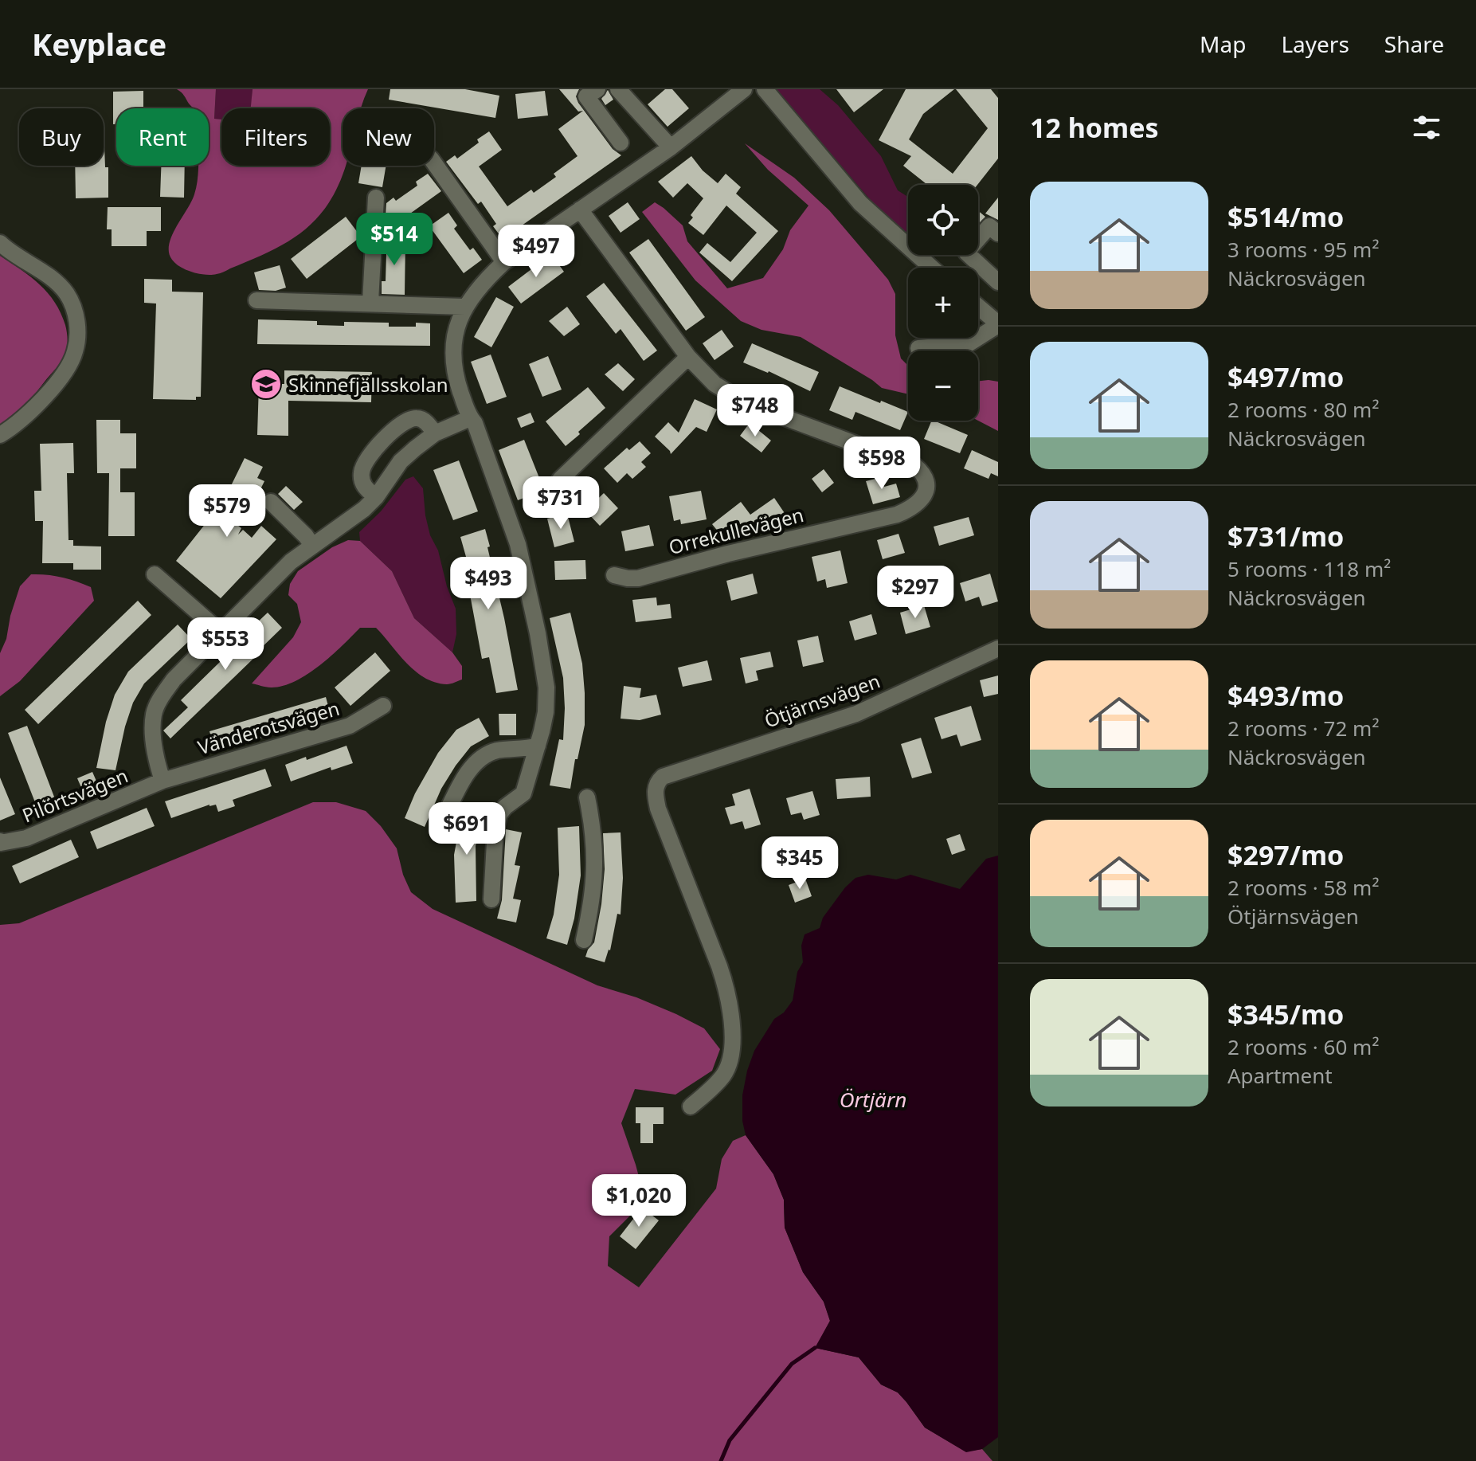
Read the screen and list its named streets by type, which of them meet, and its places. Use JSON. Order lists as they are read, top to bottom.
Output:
{
  "streets": {
    "street": [
      "Orrekullevägen",
      "Ötjärnsvägen",
      "Vänderotsvägen",
      "Pilörtsvägen"
    ]
  },
  "crossings": [
    ["Vänderotsvägen", "Pilörtsvägen"]
  ],
  "water": ["Örtjärn"],
  "places": {
    "school or university": ["Skinnefjällsskolan"]
  },
  "page": {
    "header": "Keyplace",
    "nav": ["Map", "Layers", "Share"],
    "heading": "12 homes",
    "chip": [
      "Buy",
      "Rent",
      "Filters",
      "New"
    ],
    "list": [
      {
        "name": "$514/mo",
        "note": "3 rooms · 95 m² · Näckrosvägen"
      },
      {
        "name": "$497/mo",
        "note": "2 rooms · 80 m² · Näckrosvägen"
      },
      {
        "name": "$731/mo",
        "note": "5 rooms · 118 m² · Näckrosvägen"
      },
      {
        "name": "$493/mo",
        "note": "2 rooms · 72 m² · Näckrosvägen"
      },
      {
        "name": "$297/mo",
        "note": "2 rooms · 58 m² · Ötjärnsvägen"
      },
      {
        "name": "$345/mo",
        "note": "2 rooms · 60 m² · Apartment"
      }
    ],
    "map_buttons": ["+", "−"],
    "price": [
      "$514",
      "$497",
      "$748",
      "$598",
      "$731",
      "$579",
      "$493",
      "$297",
      "$553",
      "$691",
      "$345",
      "$1,020"
    ]
  }
}
